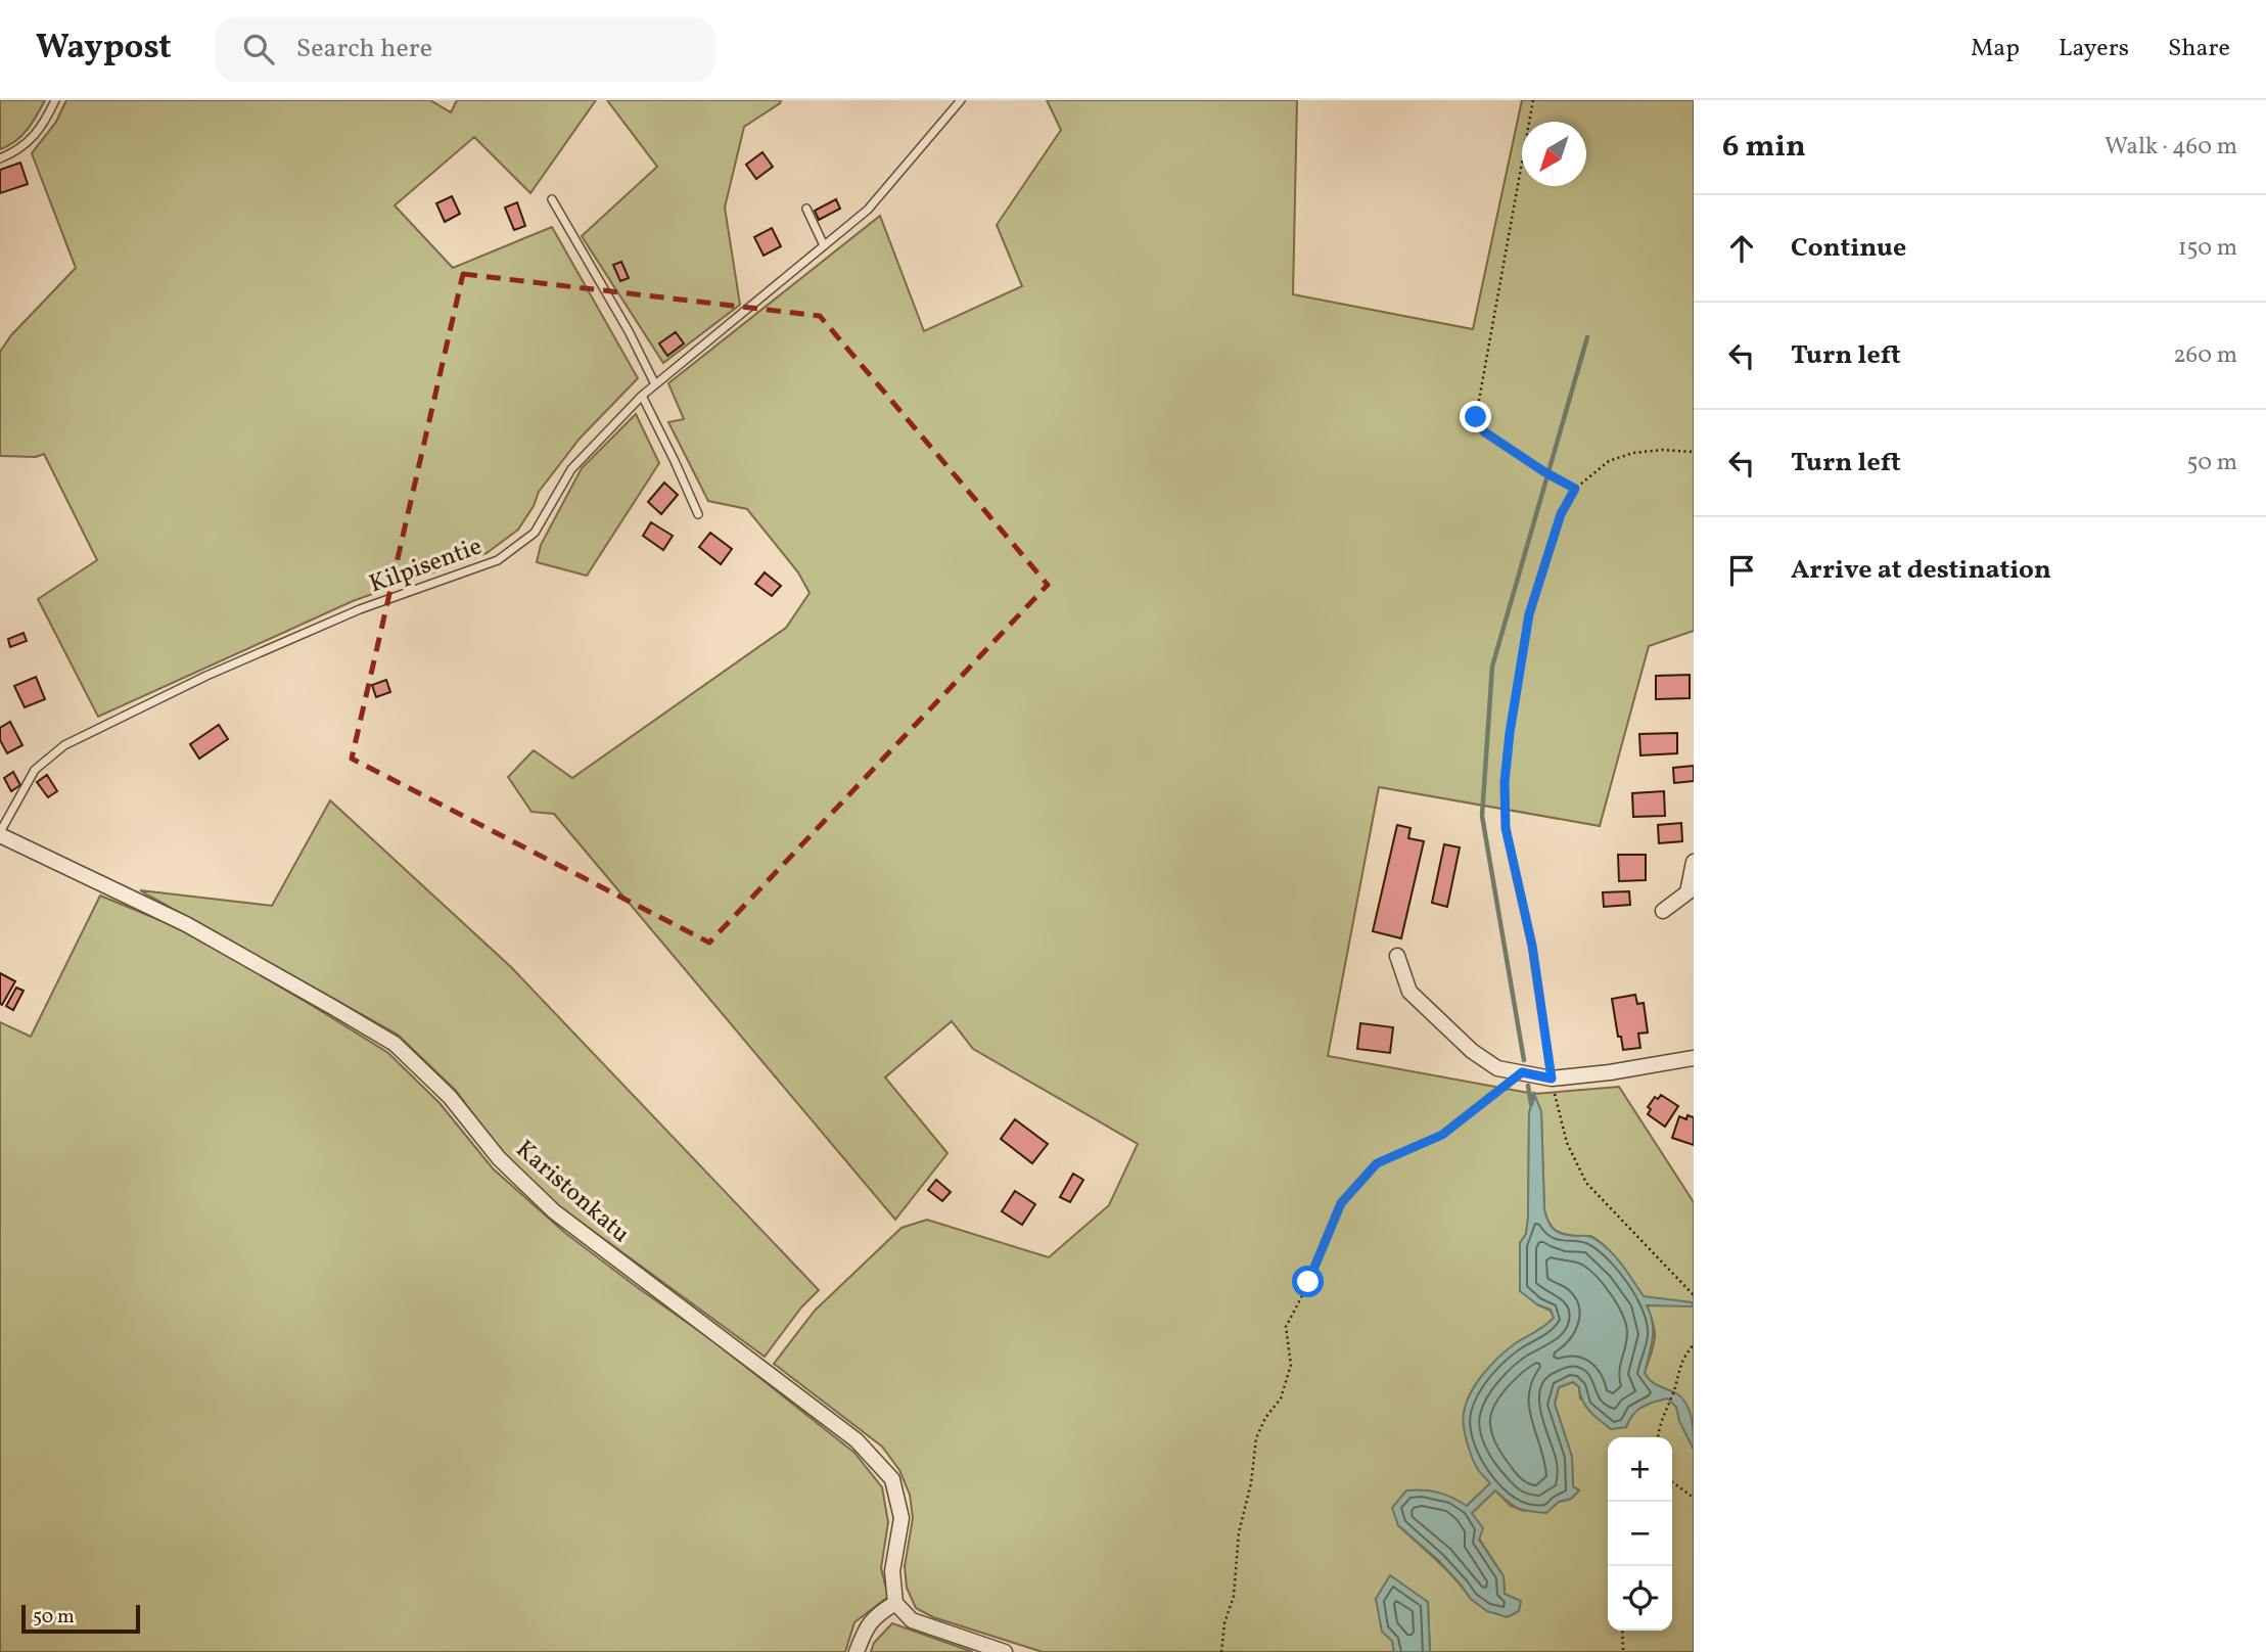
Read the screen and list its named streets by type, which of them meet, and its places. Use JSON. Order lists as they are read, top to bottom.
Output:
{
  "streets": {
    "street": ["Karistonkatu"],
    "lane": ["Kilpisentie"]
  },
  "crossings": [
    ["Kilpisentie", "Karistonkatu"]
  ],
  "scale_bar": "50 m",
  "north": "bottom left",
  "page": {
    "header": "Waypost",
    "search": "Search here",
    "nav": ["Map", "Layers", "Share"],
    "heading": ["6 min", "Walk · 460 m"],
    "list": [
      ["Continue", "150 m"],
      ["Turn left", "260 m"],
      ["Turn left", "50 m"],
      "Arrive at destination"
    ],
    "map_buttons": ["+", "−"],
    "scale": "50 m"
  }
}
